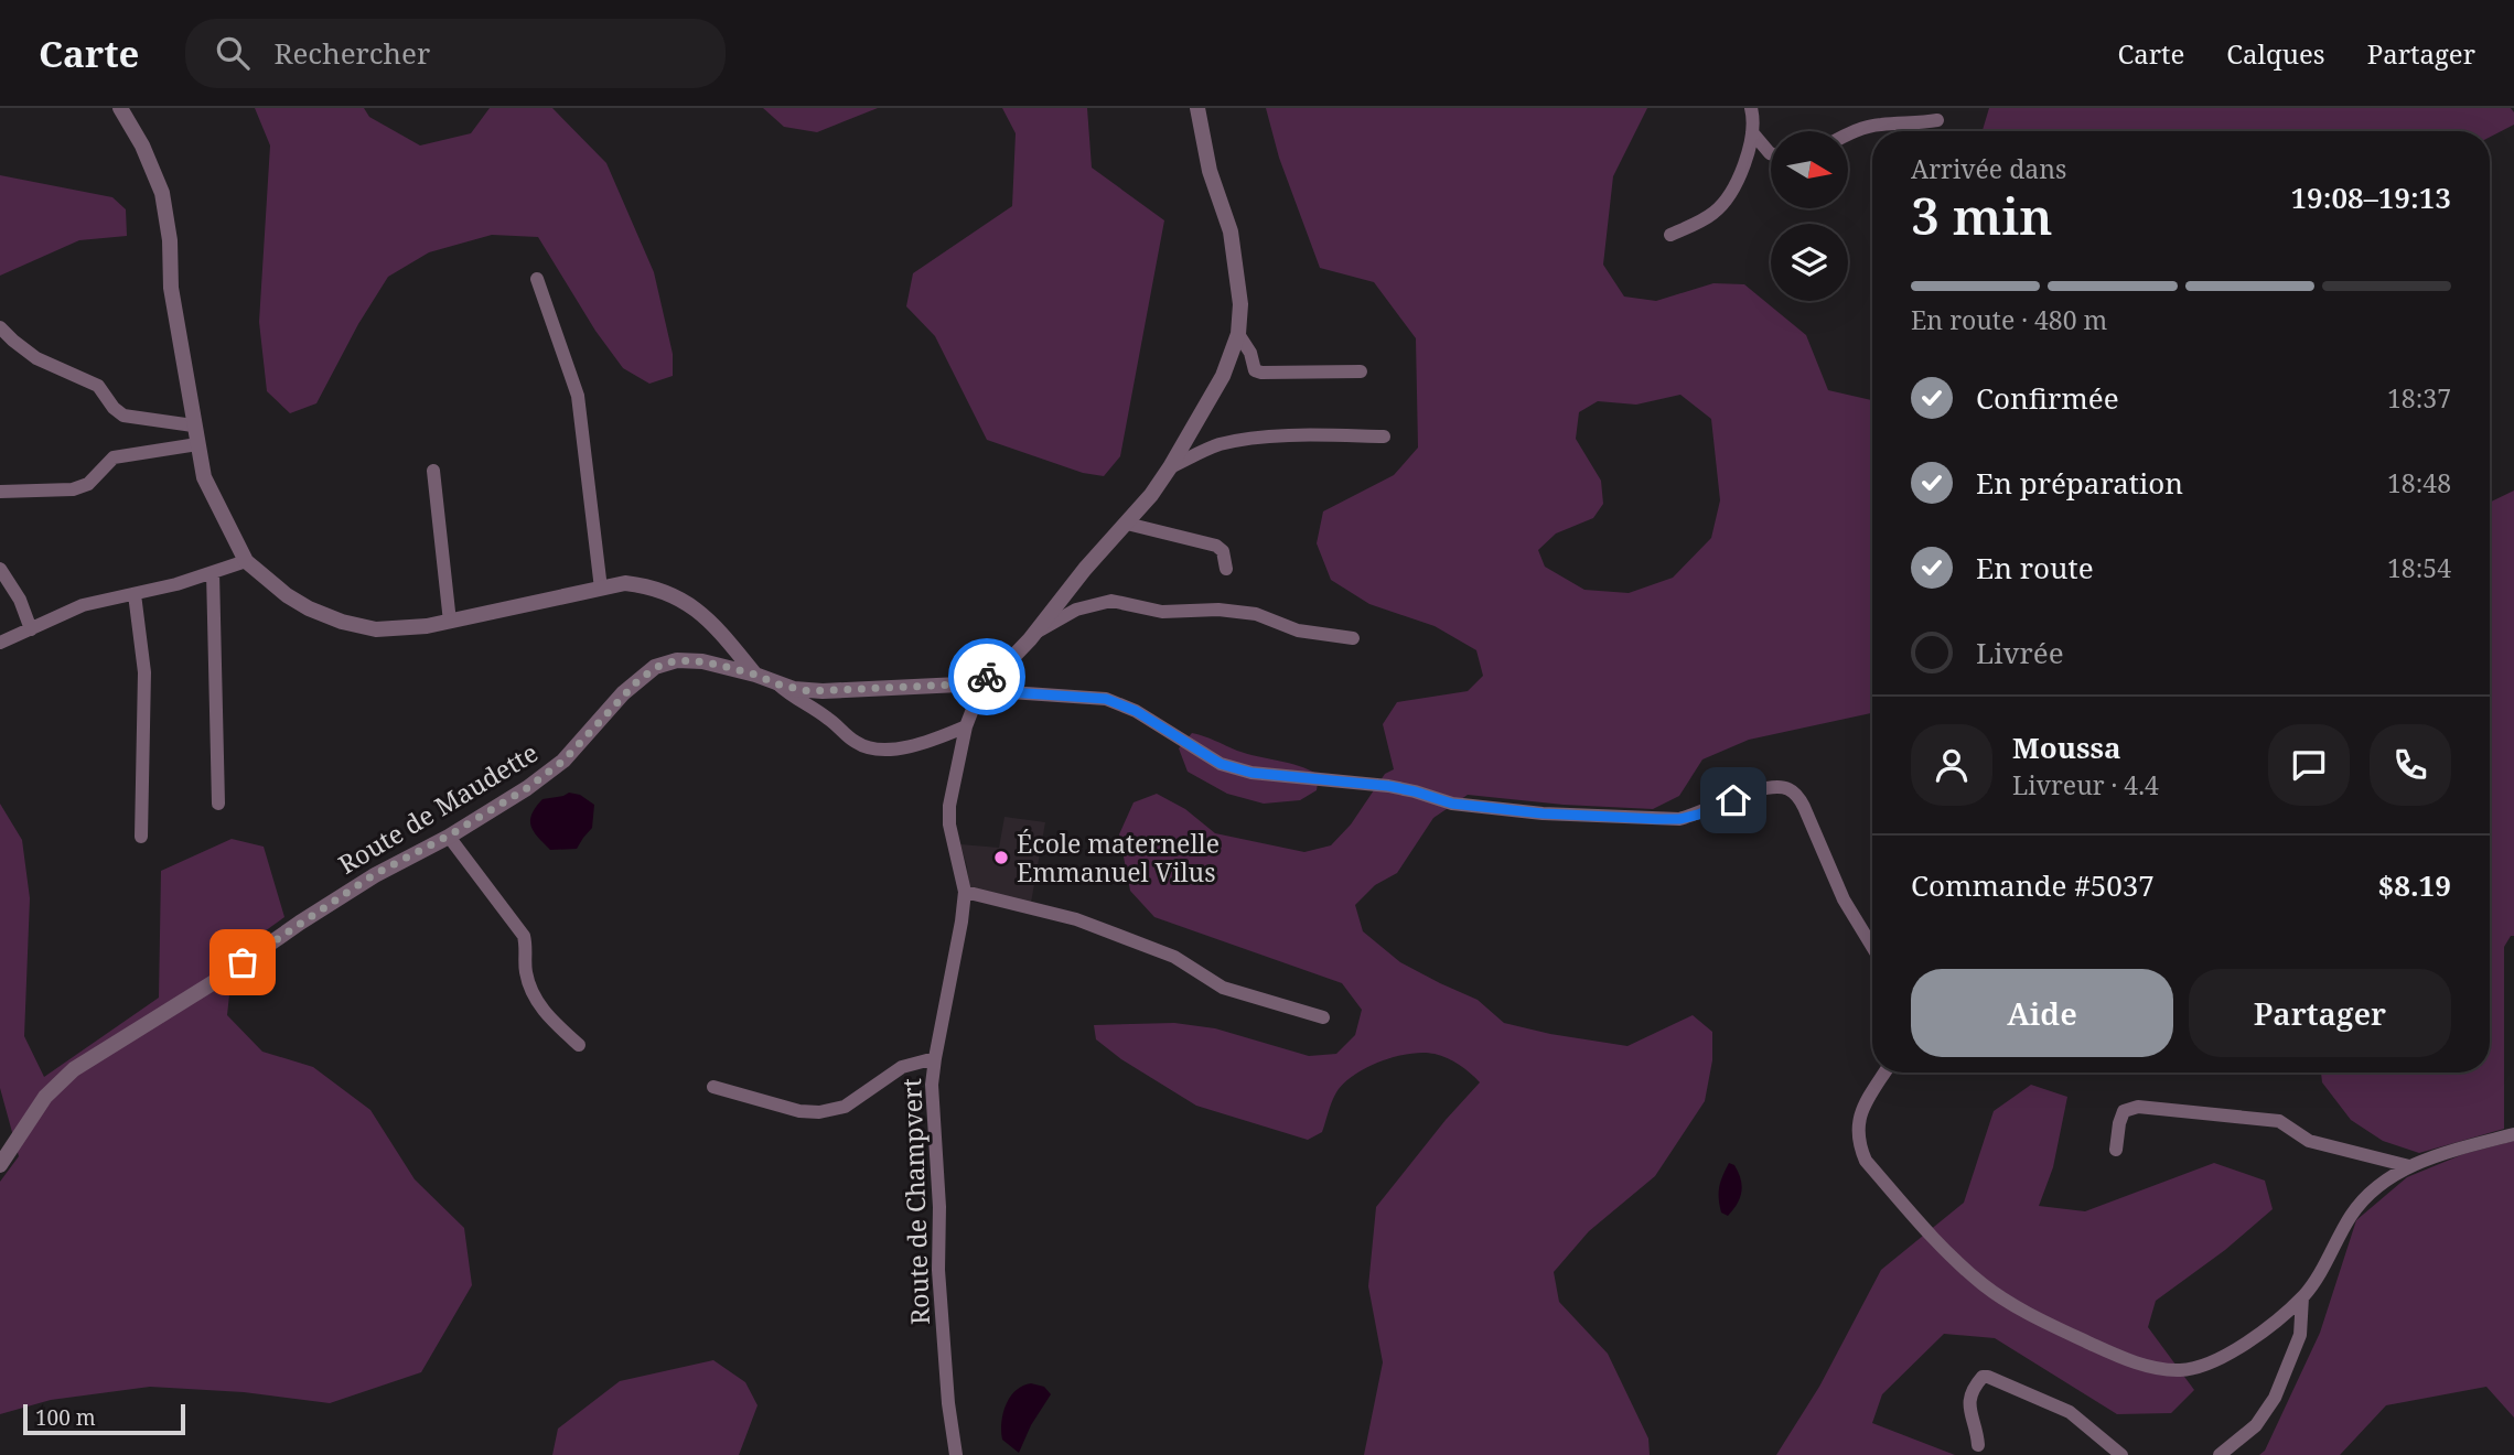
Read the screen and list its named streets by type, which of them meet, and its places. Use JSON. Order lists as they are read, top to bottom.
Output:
{
  "streets": {
    "street": ["Route de Maudette", "Route de Champvert"]
  },
  "crossings": [
    ["Route de Maudette", "Route de Champvert"]
  ],
  "places": ["École maternelle Emmanuel Vilus"],
  "scale_bar": "100 m",
  "north": "right",
  "page": {
    "header": "Carte",
    "search": "Rechercher",
    "nav": ["Carte", "Calques", "Partager"],
    "heading": ["3 min", "Arrivée dans", "19:08–19:13"],
    "panel": [
      "Moussa",
      "Livreur · 4.4",
      "Commande #5037",
      "$8.19"
    ],
    "bar": "En route · 480 m",
    "list": [
      ["Confirmée", "18:37"],
      ["En préparation", "18:48"],
      ["En route", "18:54"],
      "Livrée"
    ],
    "buttons": ["Aide", "Partager"],
    "scale": "100 m"
  }
}
